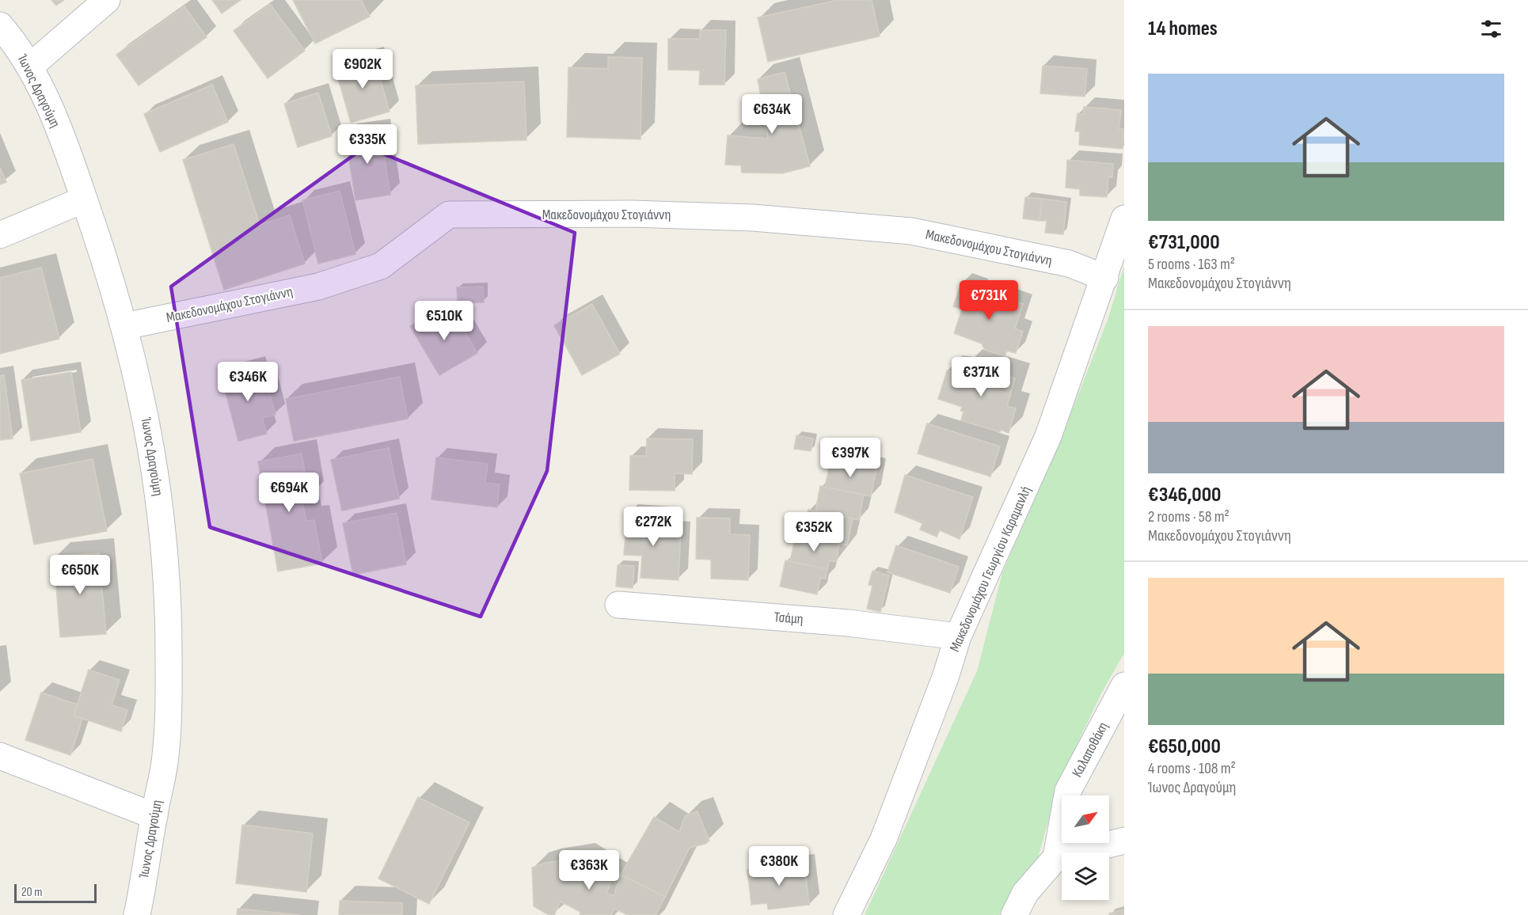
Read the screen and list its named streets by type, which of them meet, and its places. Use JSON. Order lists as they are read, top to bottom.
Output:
{
  "streets": {
    "street": [
      "Ίωνος Δραγούμη",
      "Μακεδονομάχου Στογιάννη",
      "Μακεδονομάχου Γεωργίου Καραμανλή",
      "Τσάμη",
      "Καλαποθάκη"
    ]
  },
  "crossings": [
    ["Ίωνος Δραγούμη", "Μακεδονομάχου Στογιάννη"],
    ["Μακεδονομάχου Στογιάννη", "Μακεδονομάχου Γεωργίου Καραμανλή"],
    ["Μακεδονομάχου Γεωργίου Καραμανλή", "Τσάμη"]
  ],
  "scale_bar": "20 m",
  "north": "top right",
  "page": {
    "heading": "14 homes",
    "price": [
      "€902K",
      "€634K",
      "€335K",
      "€731K",
      "€510K",
      "€371K",
      "€346K",
      "€397K",
      "€694K",
      "€272K",
      "€352K",
      "€650K",
      "€380K",
      "€363K"
    ],
    "list": [
      {
        "name": "€731,000",
        "note": "5 rooms · 163 m² · Μακεδονομάχου Στογιάννη"
      },
      {
        "name": "€346,000",
        "note": "2 rooms · 58 m² · Μακεδονομάχου Στογιάννη"
      },
      {
        "name": "€650,000",
        "note": "4 rooms · 108 m² · Ίωνος Δραγούμη"
      }
    ],
    "scale": "20 m"
  }
}
